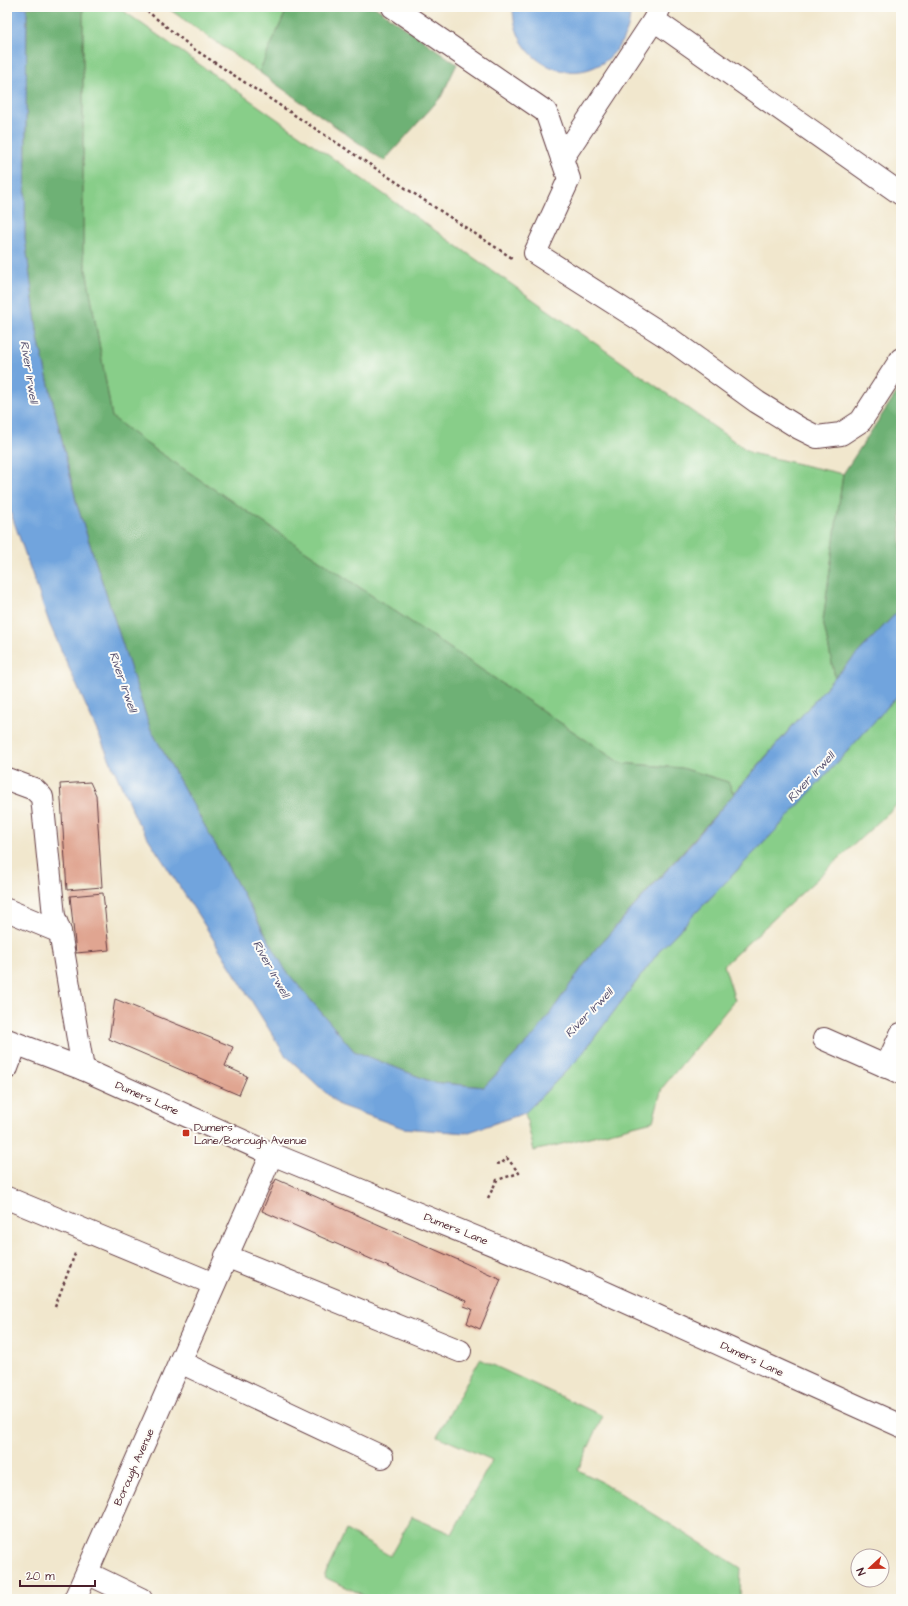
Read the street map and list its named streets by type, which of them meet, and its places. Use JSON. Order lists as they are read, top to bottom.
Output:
{
  "streets": {
    "main road": ["Dumers Lane", "Borough Avenue"]
  },
  "crossings": [
    ["Dumers Lane", "Borough Avenue"]
  ],
  "water": ["River Irwell"],
  "places": {
    "transit": ["Dumers Lane/Borough Avenue"]
  },
  "scale_bar": "20 m",
  "north": "left"
}
